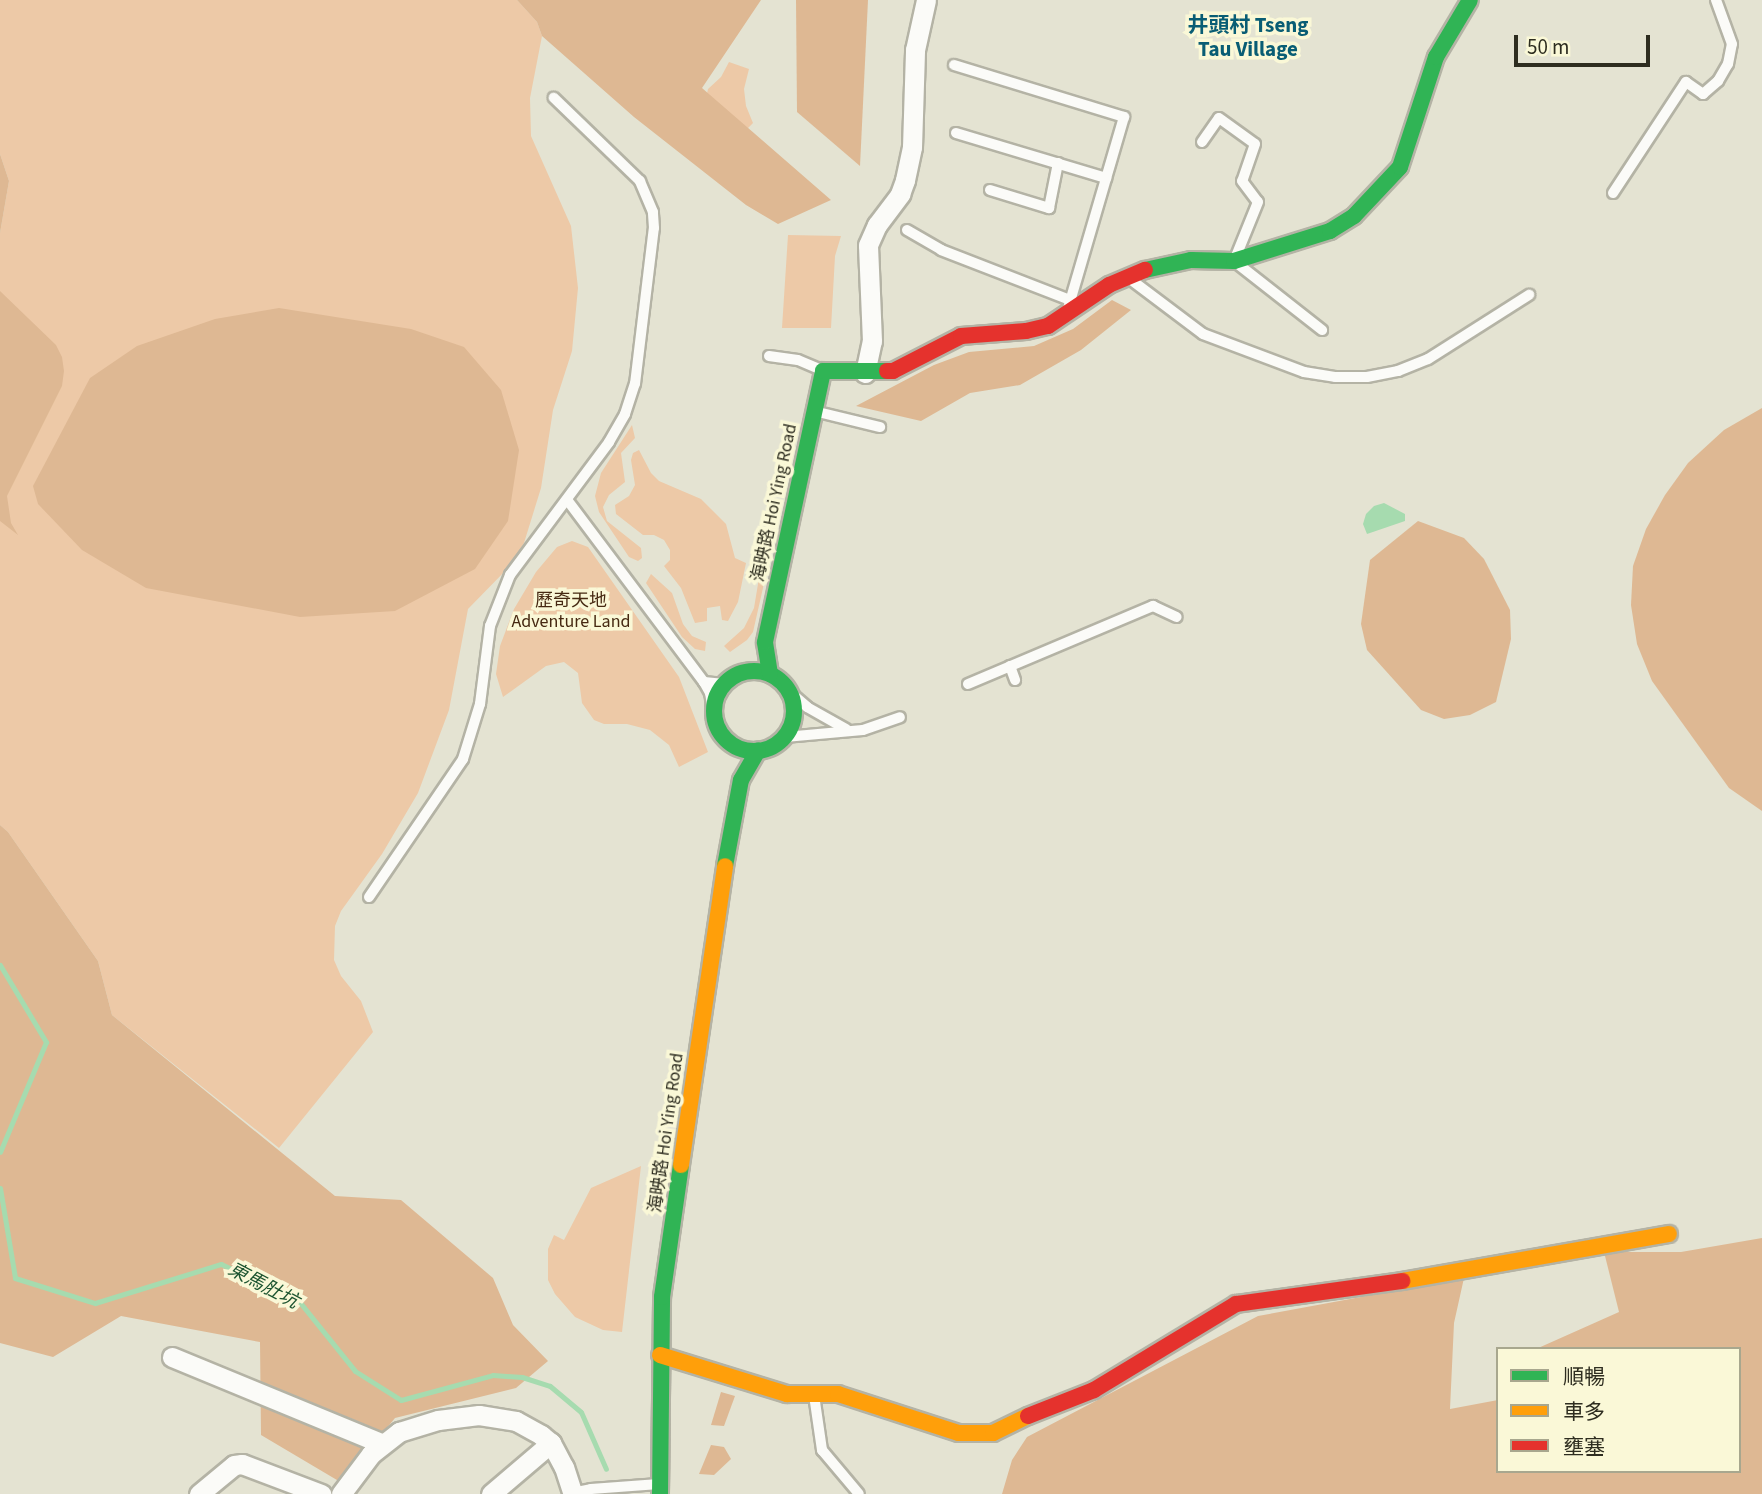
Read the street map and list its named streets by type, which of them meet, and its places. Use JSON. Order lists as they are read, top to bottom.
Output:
{
  "streets": {
    "street": ["海映路 Hoi Ying Road"]
  },
  "districts": ["井頭村 Tseng Tau Village"],
  "water": ["東馬肚坑"],
  "parks": ["歷奇天地 Adventure Land"],
  "legend": ["順暢", "車多", "壅塞"],
  "scale_bar": "50 m"
}
